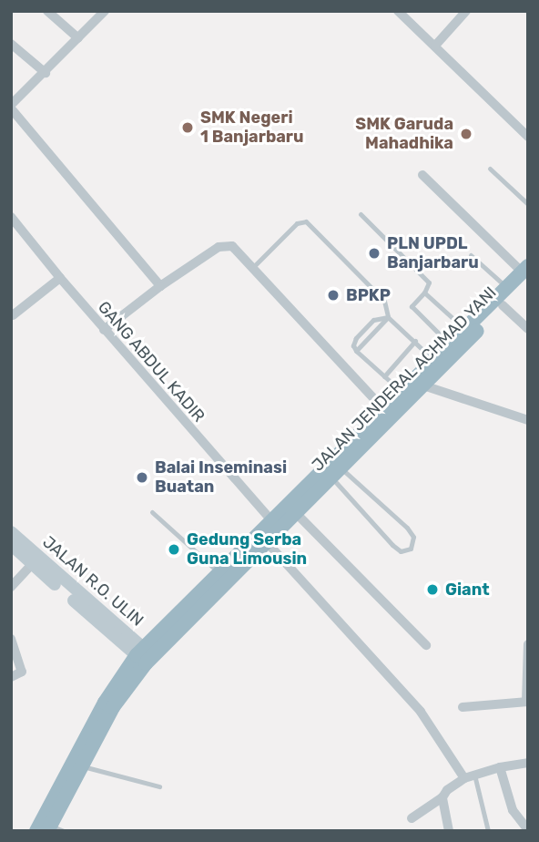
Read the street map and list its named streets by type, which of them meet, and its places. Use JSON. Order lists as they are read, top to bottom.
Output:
{
  "streets": {
    "highway": ["JALAN JENDERAL ACHMAD YANI"],
    "main road": ["JALAN R.O. ULIN"],
    "street": ["GANG ABDUL KADIR"]
  },
  "crossings": [
    ["GANG ABDUL KADIR", "JALAN JENDERAL ACHMAD YANI"],
    ["JALAN JENDERAL ACHMAD YANI", "JALAN R.O. ULIN"]
  ],
  "places": [
    "SMK Negeri 1 Banjarbaru",
    "SMK Garuda Mahadhika",
    "PLN UPDL Banjarbaru",
    "BPKP",
    "Balai Inseminasi Buatan",
    "Gedung Serba Guna Limousin",
    "Giant"
  ]
}
